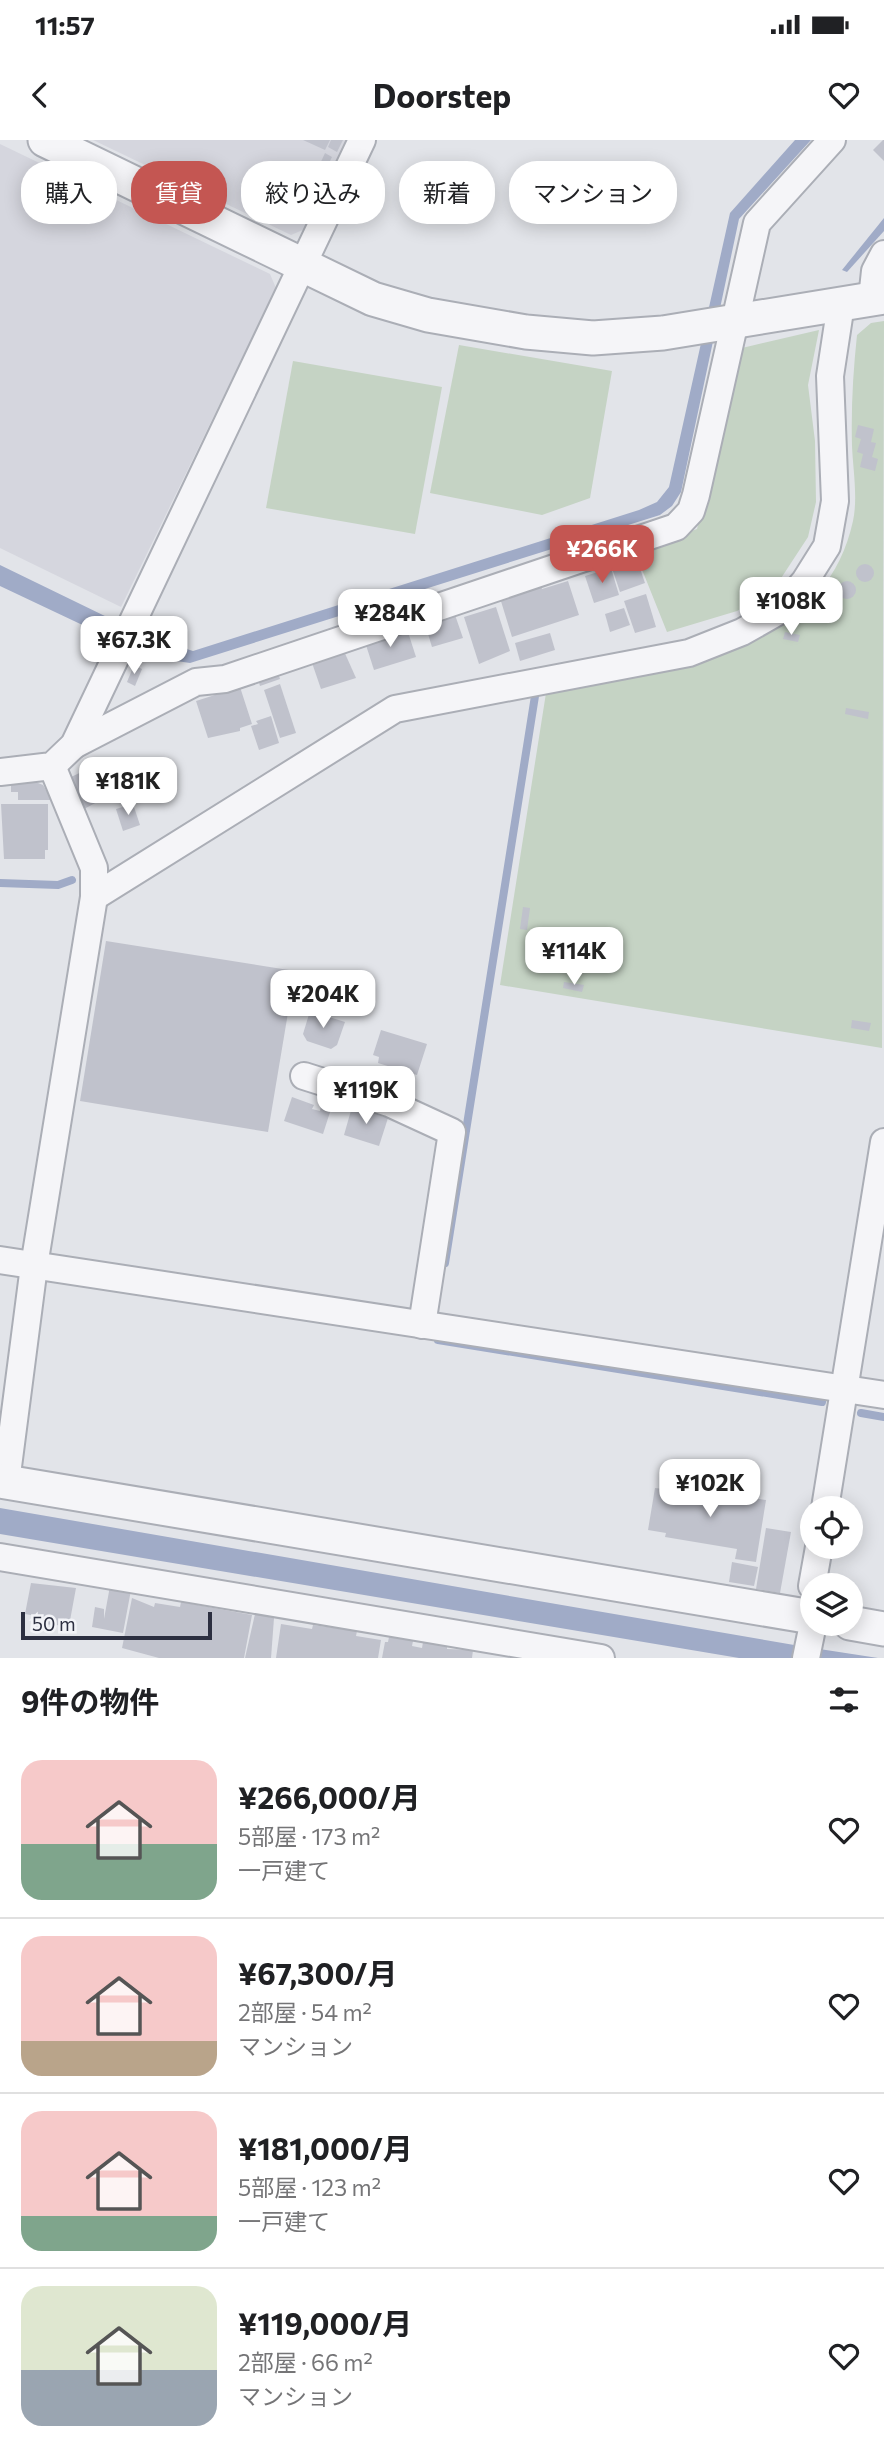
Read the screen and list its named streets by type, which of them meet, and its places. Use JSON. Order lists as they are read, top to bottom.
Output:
{
  "scale_bar": "50 m",
  "page": {
    "status": "11:57",
    "header": "Doorstep",
    "chip": [
      "購入",
      "賃貸",
      "絞り込み",
      "新着",
      "マンション"
    ],
    "price": [
      "¥266K",
      "¥108K",
      "¥284K",
      "¥67.3K",
      "¥181K",
      "¥114K",
      "¥204K",
      "¥119K",
      "¥102K"
    ],
    "scale": "50 m",
    "heading": "9件の物件",
    "list": [
      {
        "name": "¥266,000/月",
        "note": "5部屋 · 173 m² · 一戸建て"
      },
      {
        "name": "¥67,300/月",
        "note": "2部屋 · 54 m² · マンション"
      },
      {
        "name": "¥181,000/月",
        "note": "5部屋 · 123 m² · 一戸建て"
      },
      {
        "name": "¥119,000/月",
        "note": "2部屋 · 66 m² · マンション"
      }
    ]
  }
}
